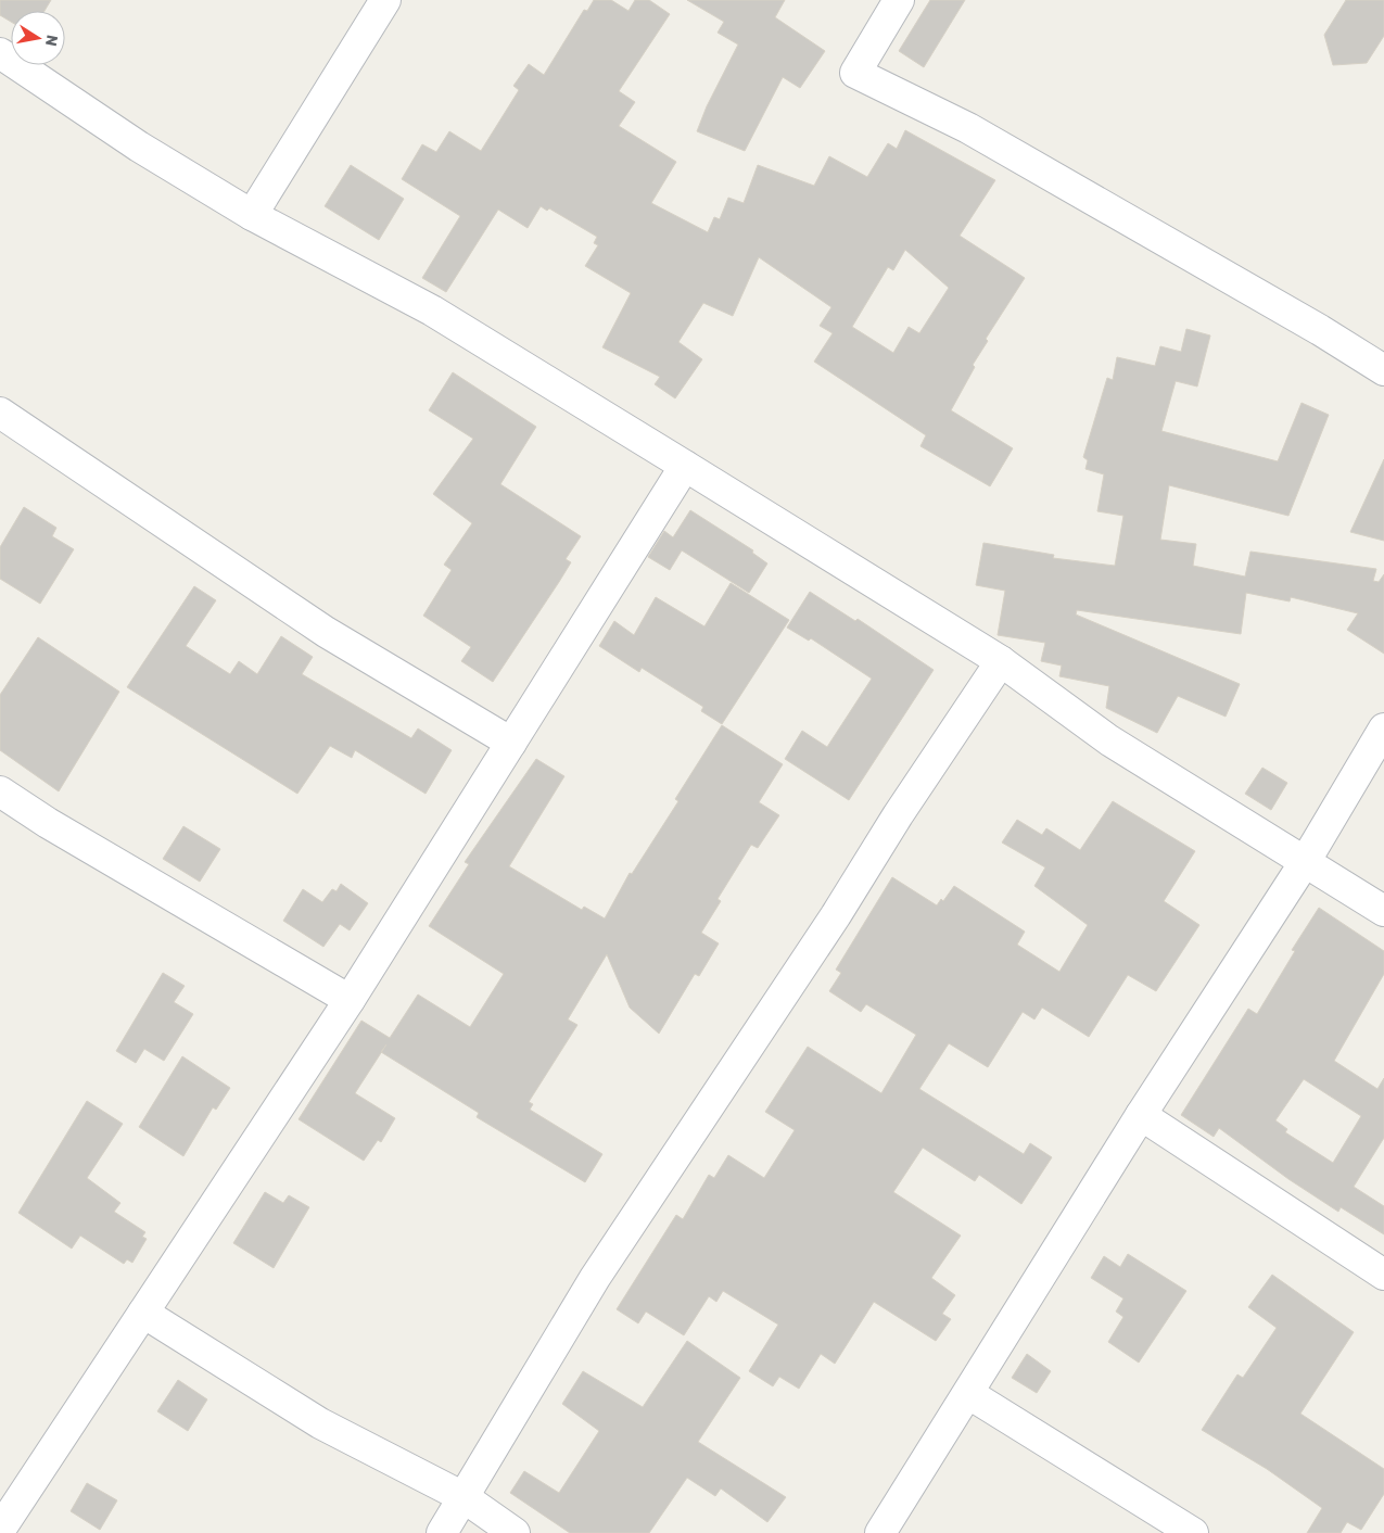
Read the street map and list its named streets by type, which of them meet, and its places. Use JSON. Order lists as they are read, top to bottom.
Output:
{
  "north": "right"
}
